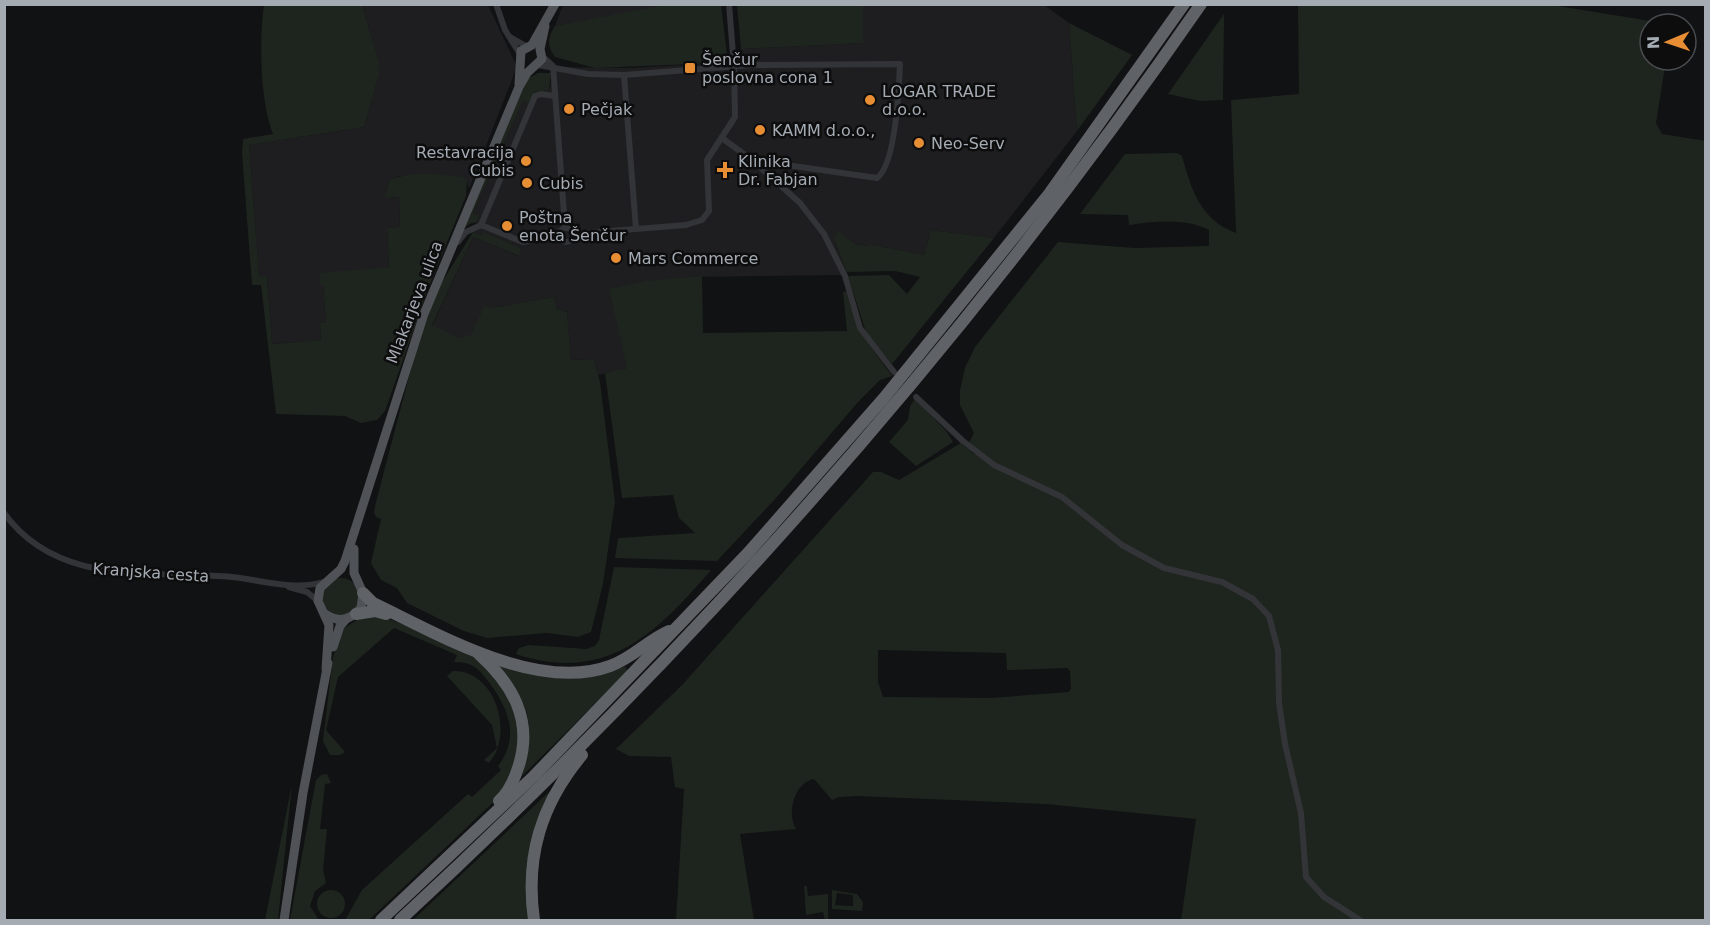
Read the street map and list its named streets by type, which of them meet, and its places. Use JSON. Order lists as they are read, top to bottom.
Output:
{
  "streets": {
    "main road": ["Mlakarjeva ulica"],
    "street": ["Kranjska cesta"]
  },
  "places": {
    "transit": ["Šenčur poslovna cona 1"],
    "other": [
      "LOGAR TRADE d.o.o.",
      "Pečjak",
      "KAMM d.o.o.,",
      "Neo-Serv",
      "Restavracija Cubis",
      "Cubis",
      "Poštna enota Šenčur",
      "Mars Commerce"
    ],
    "health": ["Klinika Dr. Fabjan"]
  },
  "north": "left"
}
